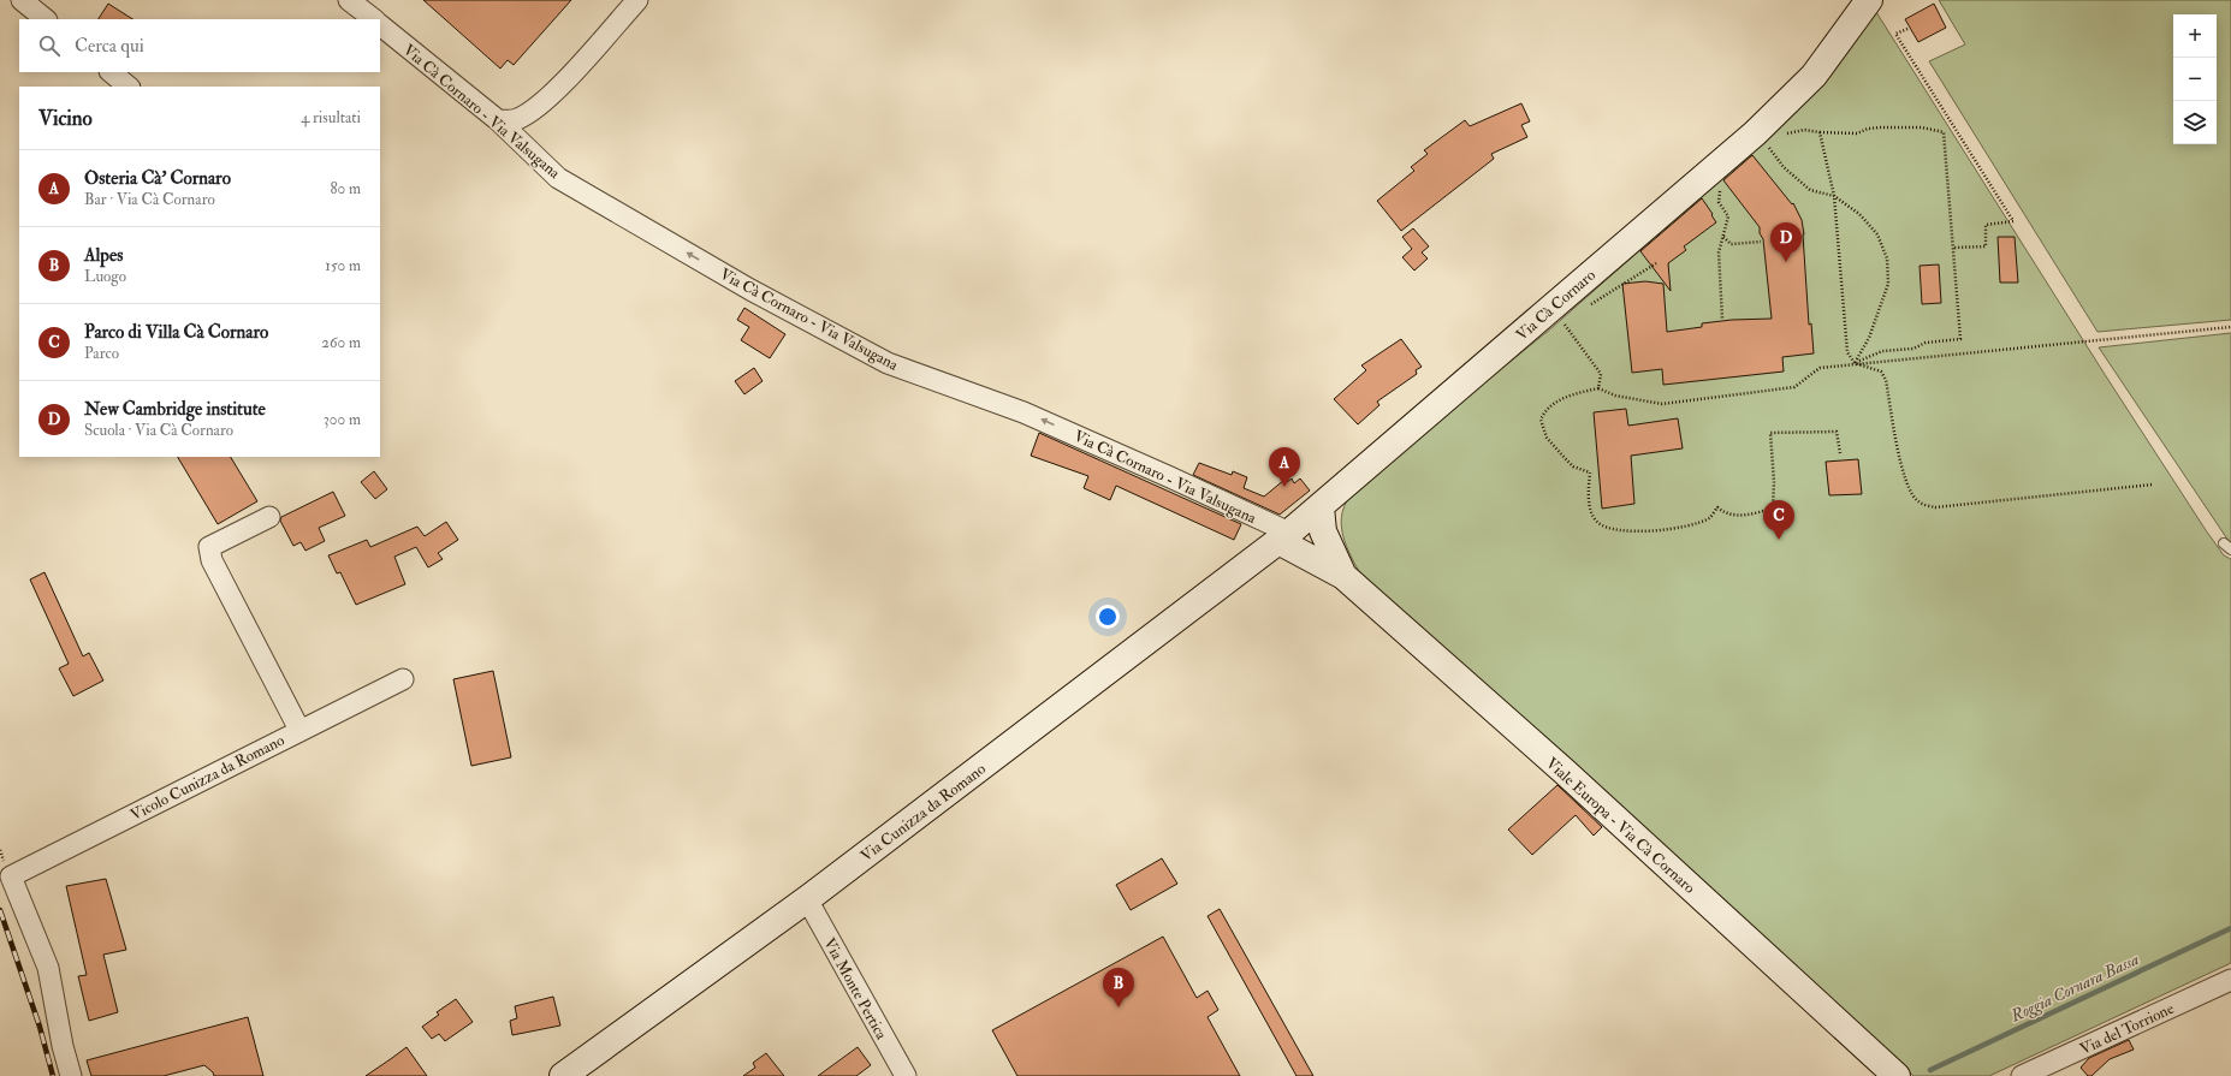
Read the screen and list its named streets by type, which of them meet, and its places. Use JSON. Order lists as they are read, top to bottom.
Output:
{
  "streets": {
    "main road": ["Via Cà Cornaro", "Via Cunizza da Romano", "Viale Europa - Via Cà Cornaro"],
    "street": [
      "Via Cà Cornaro - Via Valsugana",
      "Vicolo Cunizza da Romano",
      "Via Monte Pertica",
      "Via del Torrione"
    ]
  },
  "crossings": [
    ["Via Cà Cornaro - Via Valsugana", "Via Cà Cornaro"],
    ["Via Cà Cornaro - Via Valsugana", "Via Cunizza da Romano"],
    ["Via Cà Cornaro", "Via Cunizza da Romano"],
    ["Via Cunizza da Romano", "Via Monte Pertica"]
  ],
  "one_way": ["Via Cà Cornaro - Via Valsugana"],
  "water": ["Roggia Cornara Bassa"],
  "page": {
    "map_buttons": ["+", "−"],
    "search": "Cerca qui",
    "heading": ["Vicino", "4 risultati"],
    "list": [
      {
        "mark": "A",
        "name": "Osteria Cà' Cornaro",
        "note": "Bar · Via Cà Cornaro",
        "value": "80 m"
      },
      {
        "mark": "B",
        "name": "Alpes",
        "note": "Luogo",
        "value": "150 m"
      },
      {
        "mark": "C",
        "name": "Parco di Villa Cà Cornaro",
        "note": "Parco",
        "value": "260 m"
      },
      {
        "mark": "D",
        "name": "New Cambridge institute",
        "note": "Scuola · Via Cà Cornaro",
        "value": "300 m"
      }
    ],
    "pins": [
      "D",
      "A",
      "C",
      "B"
    ]
  }
}
